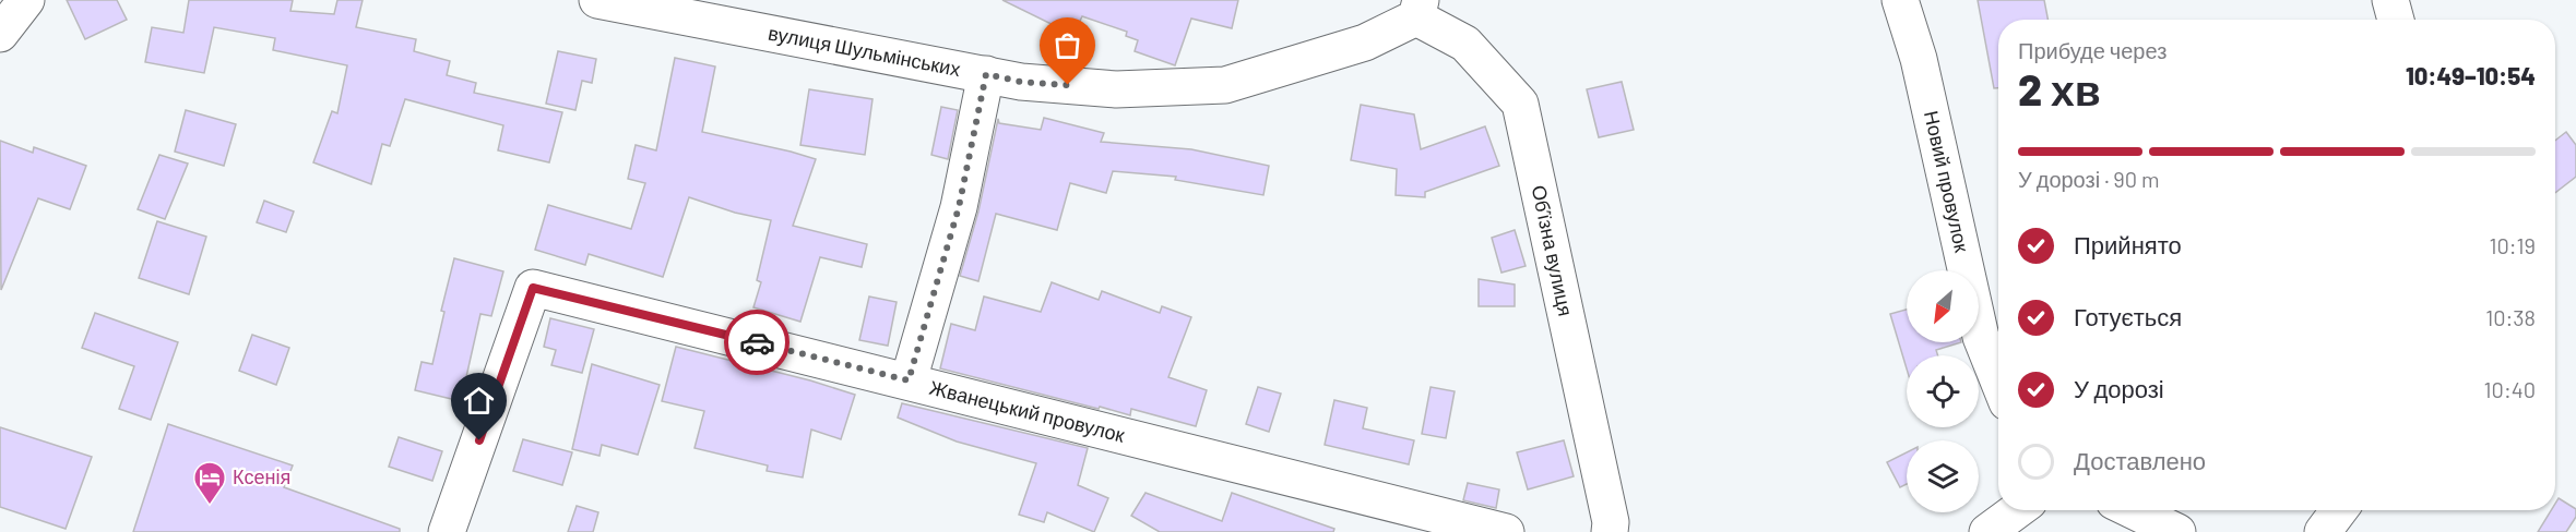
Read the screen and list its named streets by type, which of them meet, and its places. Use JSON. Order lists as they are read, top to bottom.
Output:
{
  "streets": {
    "street": [
      "вулиця Шульмінських",
      "Новий провулок",
      "Обʼїзна вулиця",
      "Жванецький провулок"
    ]
  },
  "crossings": [
    ["вулиця Шульмінських", "Обʼїзна вулиця"]
  ],
  "places": {
    "hotel": ["Ксенія"]
  },
  "north": "bottom left",
  "page": {
    "heading": ["2 хв", "Прибуде через", "10:49–10:54"],
    "bar": "У дорозі · 90 m",
    "list": [
      ["Прийнято", "10:19"],
      ["Готується", "10:38"],
      ["У дорозі", "10:40"],
      "Доставлено"
    ]
  }
}
